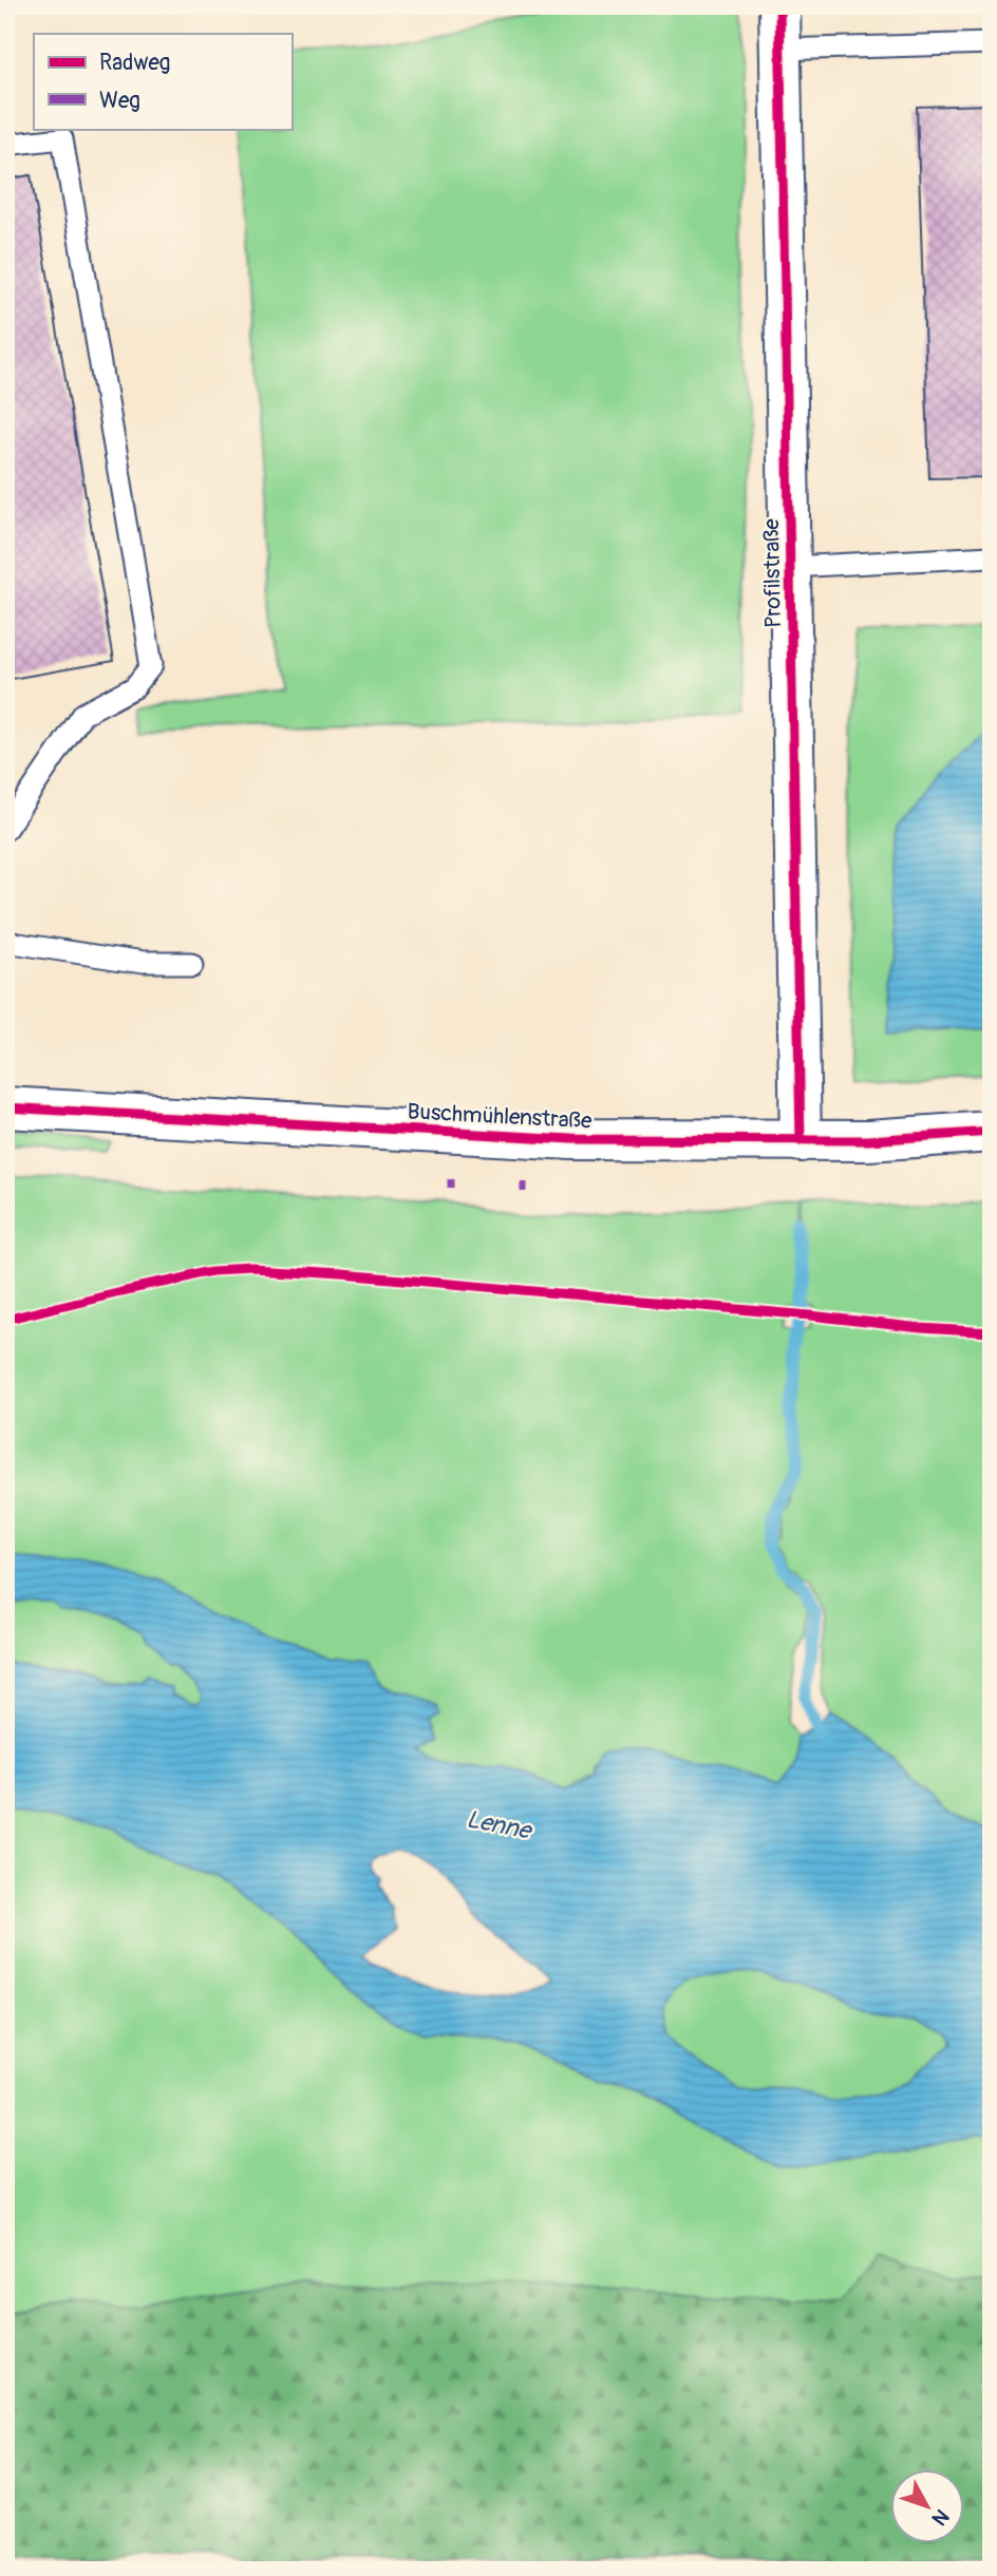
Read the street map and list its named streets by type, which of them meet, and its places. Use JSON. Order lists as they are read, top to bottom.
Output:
{
  "streets": {
    "street": ["Profilstraße", "Buschmühlenstraße"]
  },
  "crossings": [
    ["Profilstraße", "Buschmühlenstraße"]
  ],
  "water": ["Lenne"],
  "legend": ["Radweg", "Weg"],
  "north": "bottom right"
}
